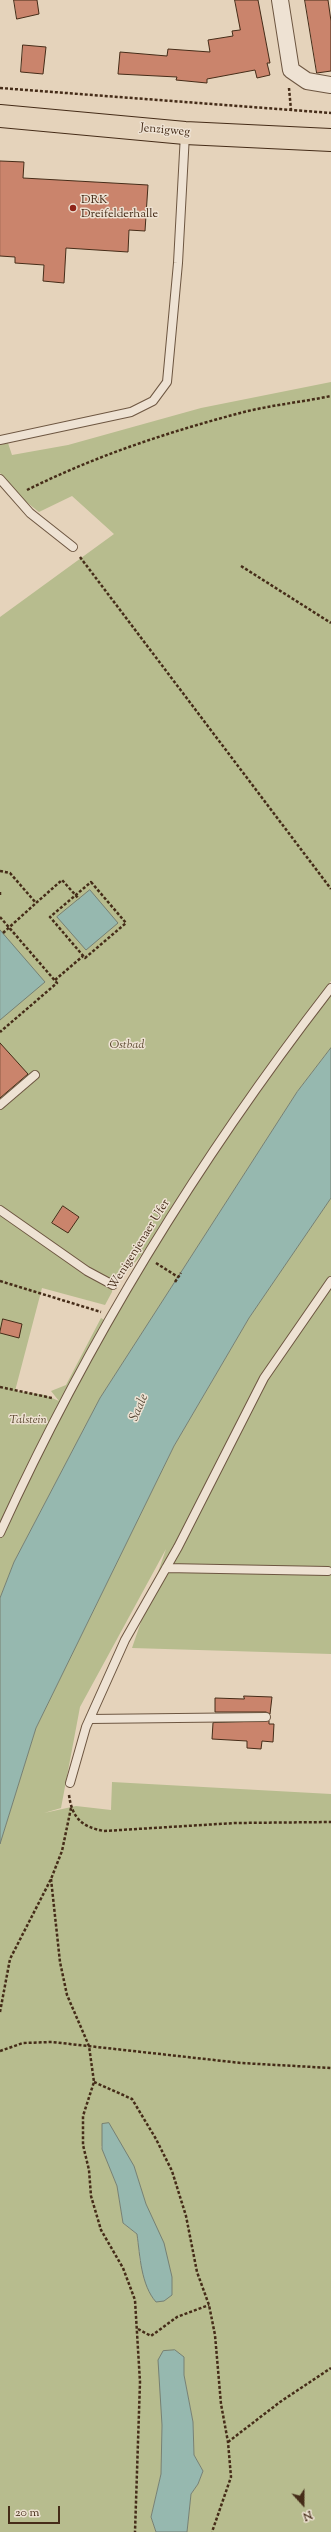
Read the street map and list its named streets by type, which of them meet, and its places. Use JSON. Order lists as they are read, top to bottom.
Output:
{
  "streets": {
    "main road": ["Jenzigweg"],
    "lane": ["Wenigenjenaer Ufer"]
  },
  "water": ["Saale"],
  "parks": ["Ostbad", "Talstein"],
  "places": ["DRK Dreifelderhalle"],
  "scale_bar": "20 m",
  "north": "bottom"
}
